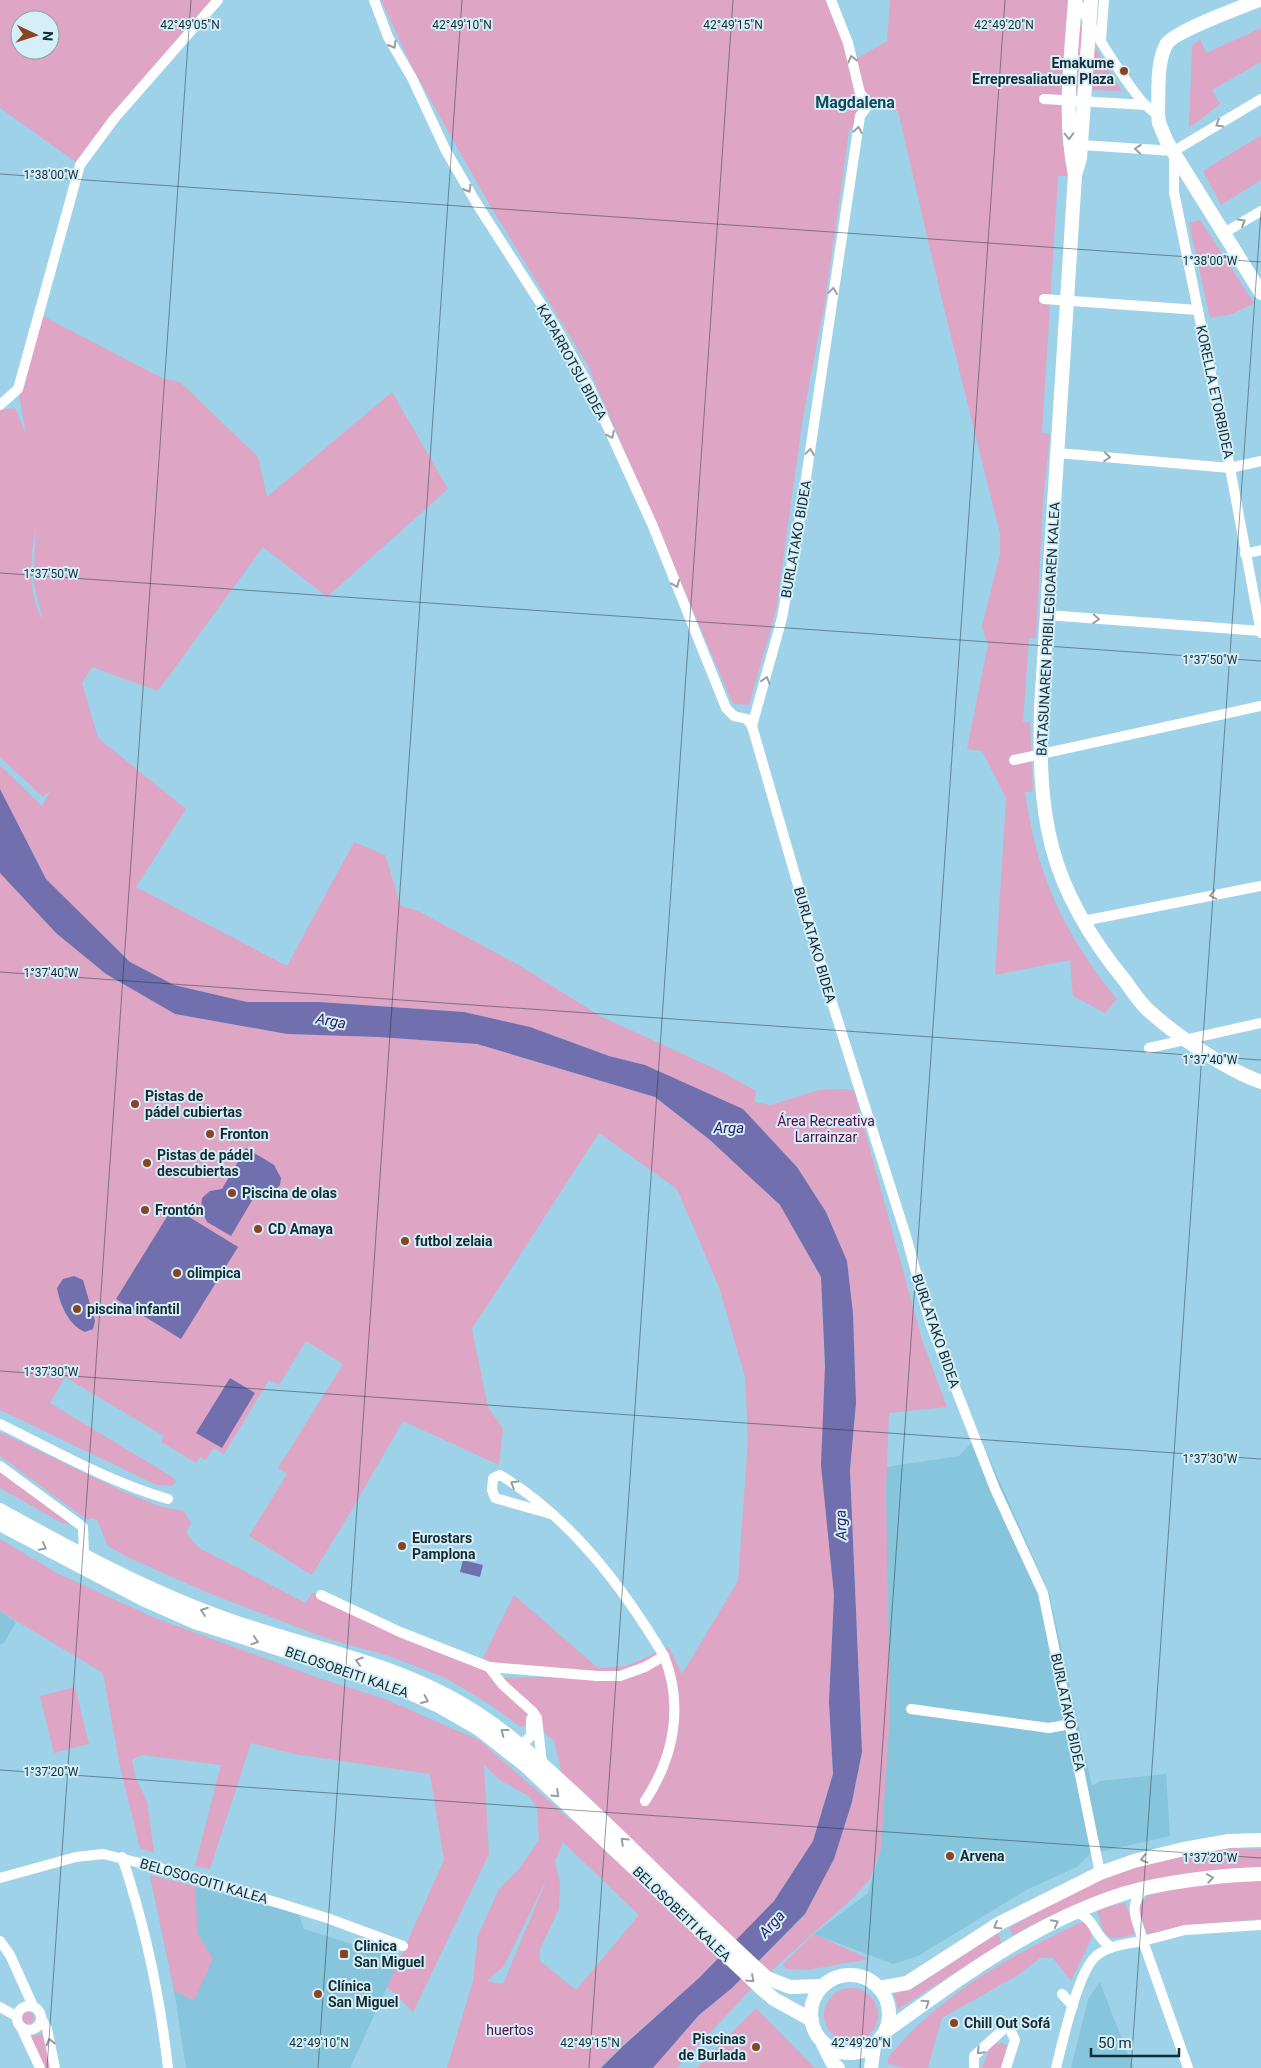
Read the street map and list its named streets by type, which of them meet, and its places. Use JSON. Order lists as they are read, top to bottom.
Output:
{
  "streets": {
    "main road": ["BATASUNAREN PRIBILEGIOAREN KALEA", "BELOSOBEITI KALEA"],
    "street": [
      "KAPARROTSU BIDEA",
      "KORELLA ETORBIDEA",
      "BURLATAKO BIDEA",
      "BELOSOGOITI KALEA"
    ]
  },
  "crossings": [
    ["KAPARROTSU BIDEA", "BURLATAKO BIDEA"]
  ],
  "one_way": ["KAPARROTSU BIDEA", "BURLATAKO BIDEA"],
  "districts": ["Magdalena"],
  "water": ["Arga"],
  "parks": ["Área Recreativa Larrainzar", "huertos"],
  "places": {
    "other": [
      "Emakume Errepresaliatuen Plaza",
      "Pistas de pádel cubiertas",
      "Fronton",
      "Pistas de pádel descubiertas",
      "Piscina de olas",
      "Frontón",
      "CD Amaya",
      "futbol zelaia",
      "olimpica",
      "piscina infantil",
      "Eurostars Pamplona",
      "Arvena",
      "Clínica San Miguel",
      "Chill Out Sofá",
      "Piscinas de Burlada"
    ],
    "transit": ["Clinica San Miguel"]
  },
  "scale_bar": "50 m",
  "north": "right",
  "coordinates": [
    "42°49'05\"N",
    "42°49'10\"N",
    "42°49'15\"N",
    "42°49'20\"N",
    "1°38'00\"W",
    "1°37'50\"W",
    "1°37'40\"W",
    "1°37'30\"W",
    "1°37'20\"W"
  ]
}
